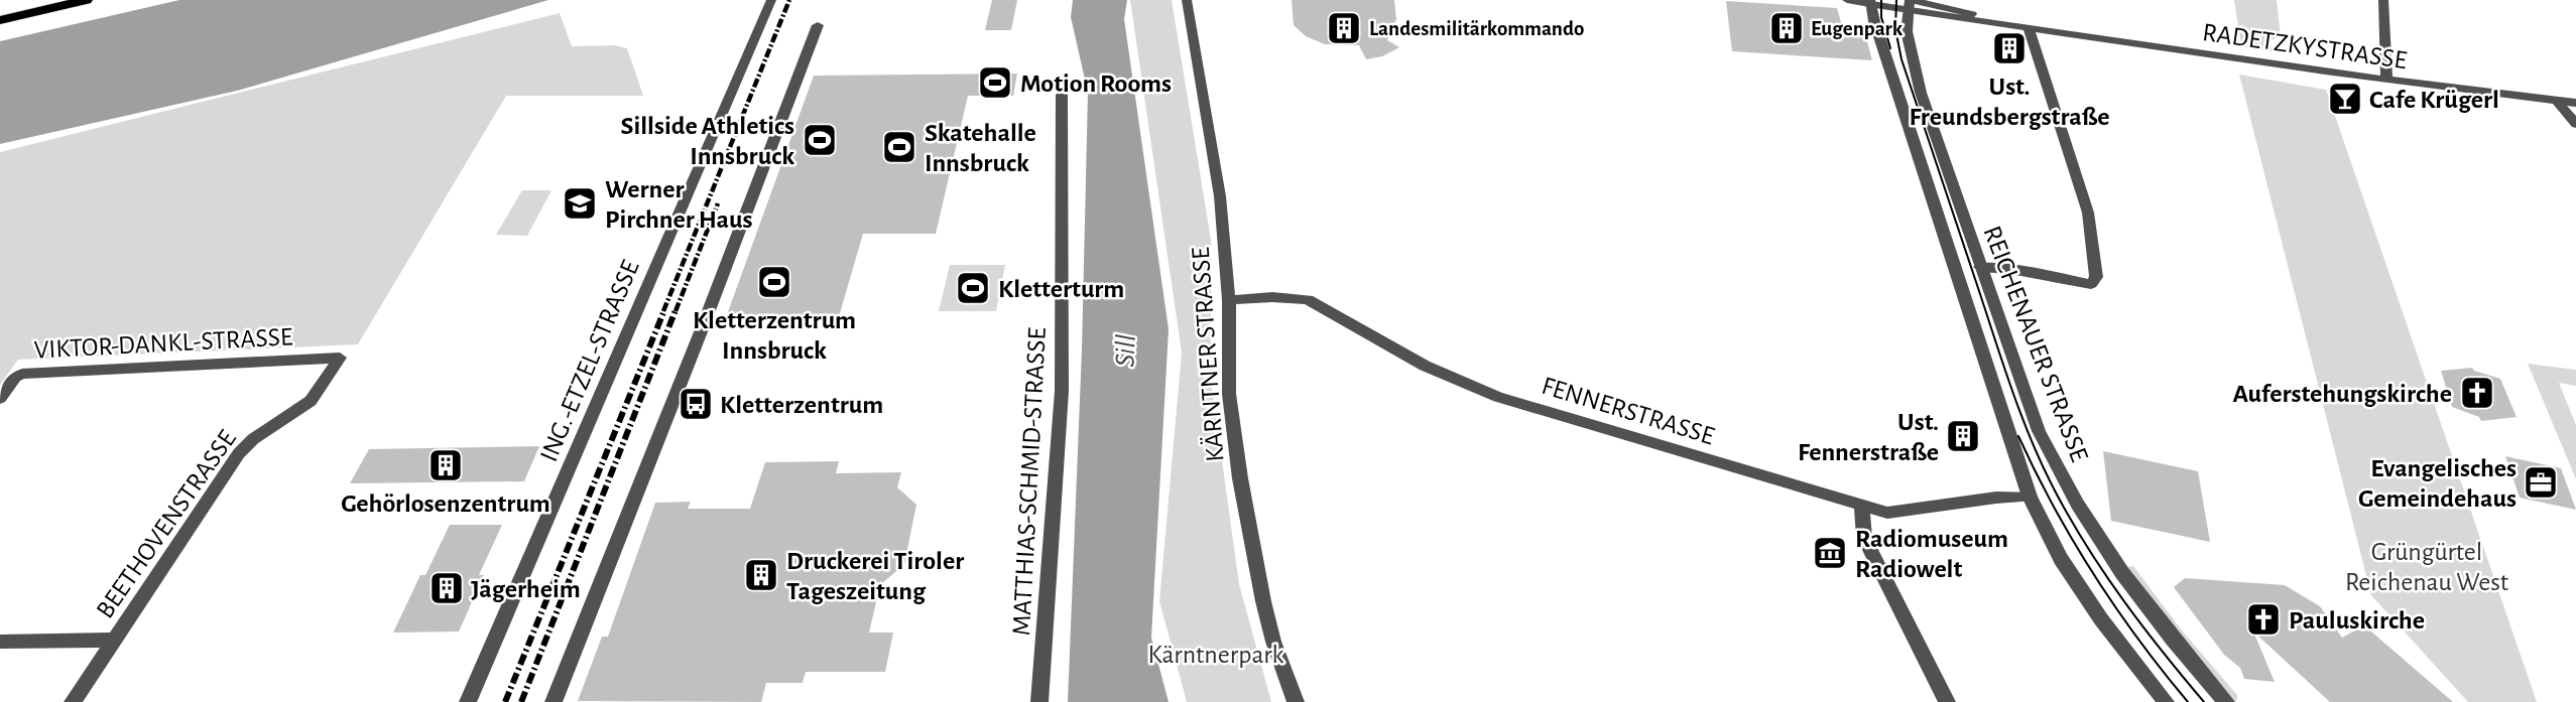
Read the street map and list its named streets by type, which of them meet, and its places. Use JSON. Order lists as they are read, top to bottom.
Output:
{
  "streets": {
    "street": [
      "RADETZKYSTRASSE",
      "VIKTOR-DANKL-STRASSE",
      "REICHENAUER STRASSE",
      "KÄRNTNER STRASSE",
      "ING.-ETZEL-STRASSE",
      "FENNERSTRASSE",
      "MATTHIAS-SCHMID-STRASSE",
      "BEETHOVENSTRASSE"
    ]
  },
  "crossings": [
    ["RADETZKYSTRASSE", "REICHENAUER STRASSE"],
    ["VIKTOR-DANKL-STRASSE", "BEETHOVENSTRASSE"],
    ["REICHENAUER STRASSE", "FENNERSTRASSE"],
    ["KÄRNTNER STRASSE", "FENNERSTRASSE"]
  ],
  "water": ["Sill"],
  "parks": ["Grüngürtel Reichenau West", "Kärntnerpark"],
  "places": {
    "building": [
      "Landesmilitärkommando",
      "Eugenpark",
      "Ust. Freundsbergstraße",
      "Ust. Fennerstraße",
      "Gehörlosenzentrum",
      "Druckerei Tiroler Tageszeitung",
      "Jägerheim"
    ],
    "sports": [
      "Motion Rooms",
      "Sillside Athletics Innsbruck",
      "Skatehalle Innsbruck",
      "Kletterzentrum Innsbruck",
      "Kletterturm"
    ],
    "bar": ["Cafe Krügerl"],
    "school or university": ["Werner Pirchner Haus"],
    "church": ["Auferstehungskirche", "Pauluskirche"],
    "bus stop": ["Kletterzentrum"],
    "office": ["Evangelisches Gemeindehaus"],
    "museum": ["Radiomuseum Radiowelt"]
  }
}
